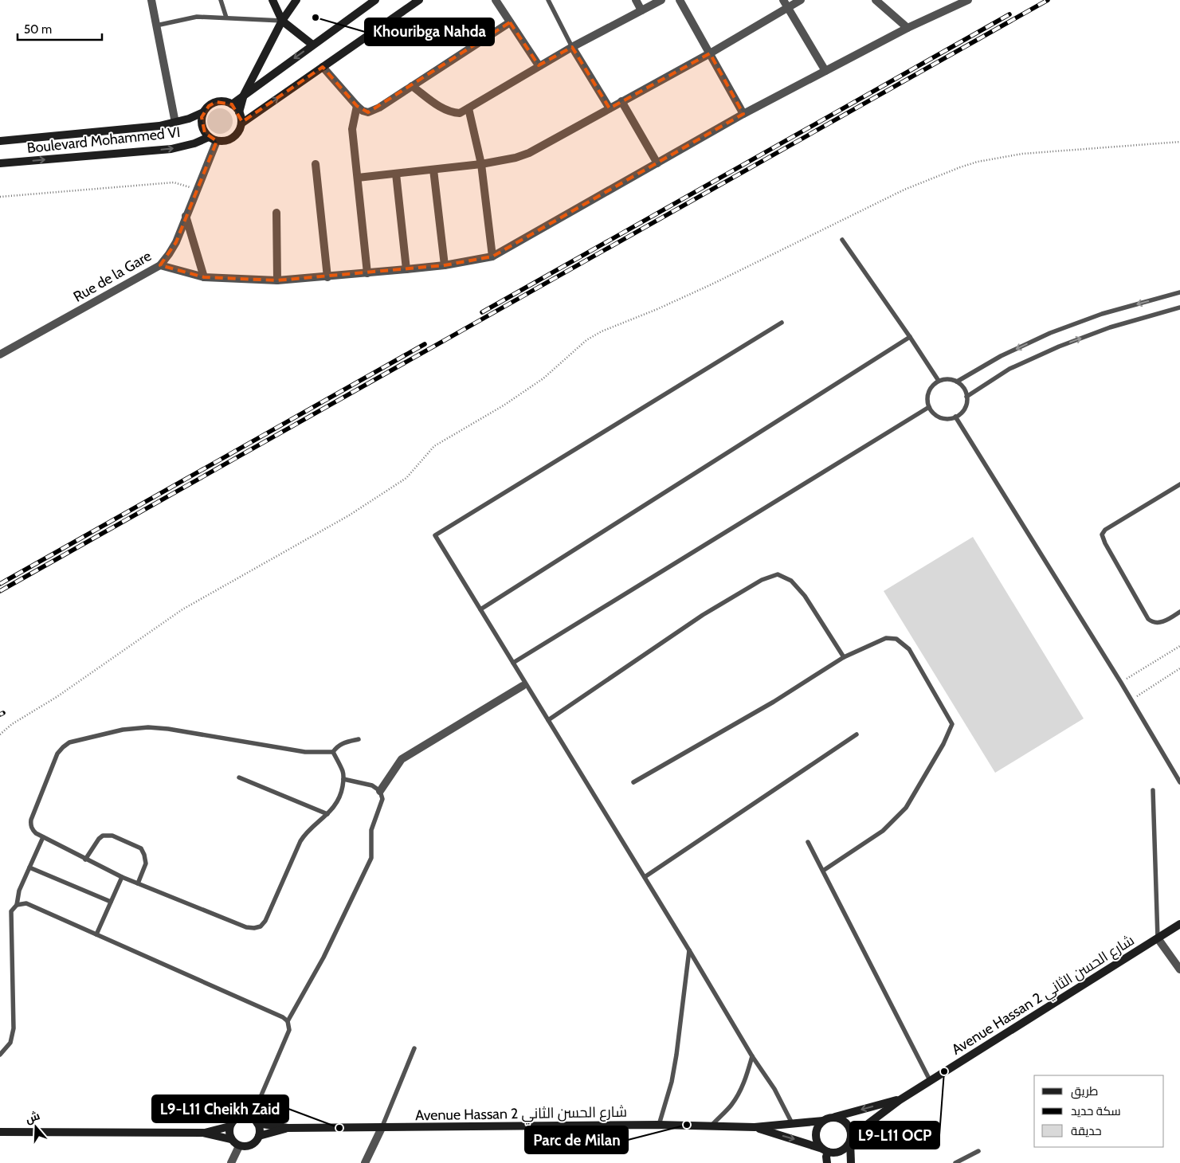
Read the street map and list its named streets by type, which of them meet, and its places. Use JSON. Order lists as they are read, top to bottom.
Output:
{
  "streets": {
    "main road": ["Boulevard Mohammed VI", "Avenue Hassan 2 شارع الحسن الثاني"],
    "street": ["Rue de la Gare"]
  },
  "crossings": [
    ["Boulevard Mohammed VI", "Rue de la Gare"]
  ],
  "places": [
    "Khouribga Nahda",
    "L9-L11 OCP",
    "Parc de Milan",
    "L9-L11 Cheikh Zaid"
  ],
  "legend": ["طريق", "سكة حديد", "حديقة"],
  "scale_bar": "50 m",
  "north": "top"
}
